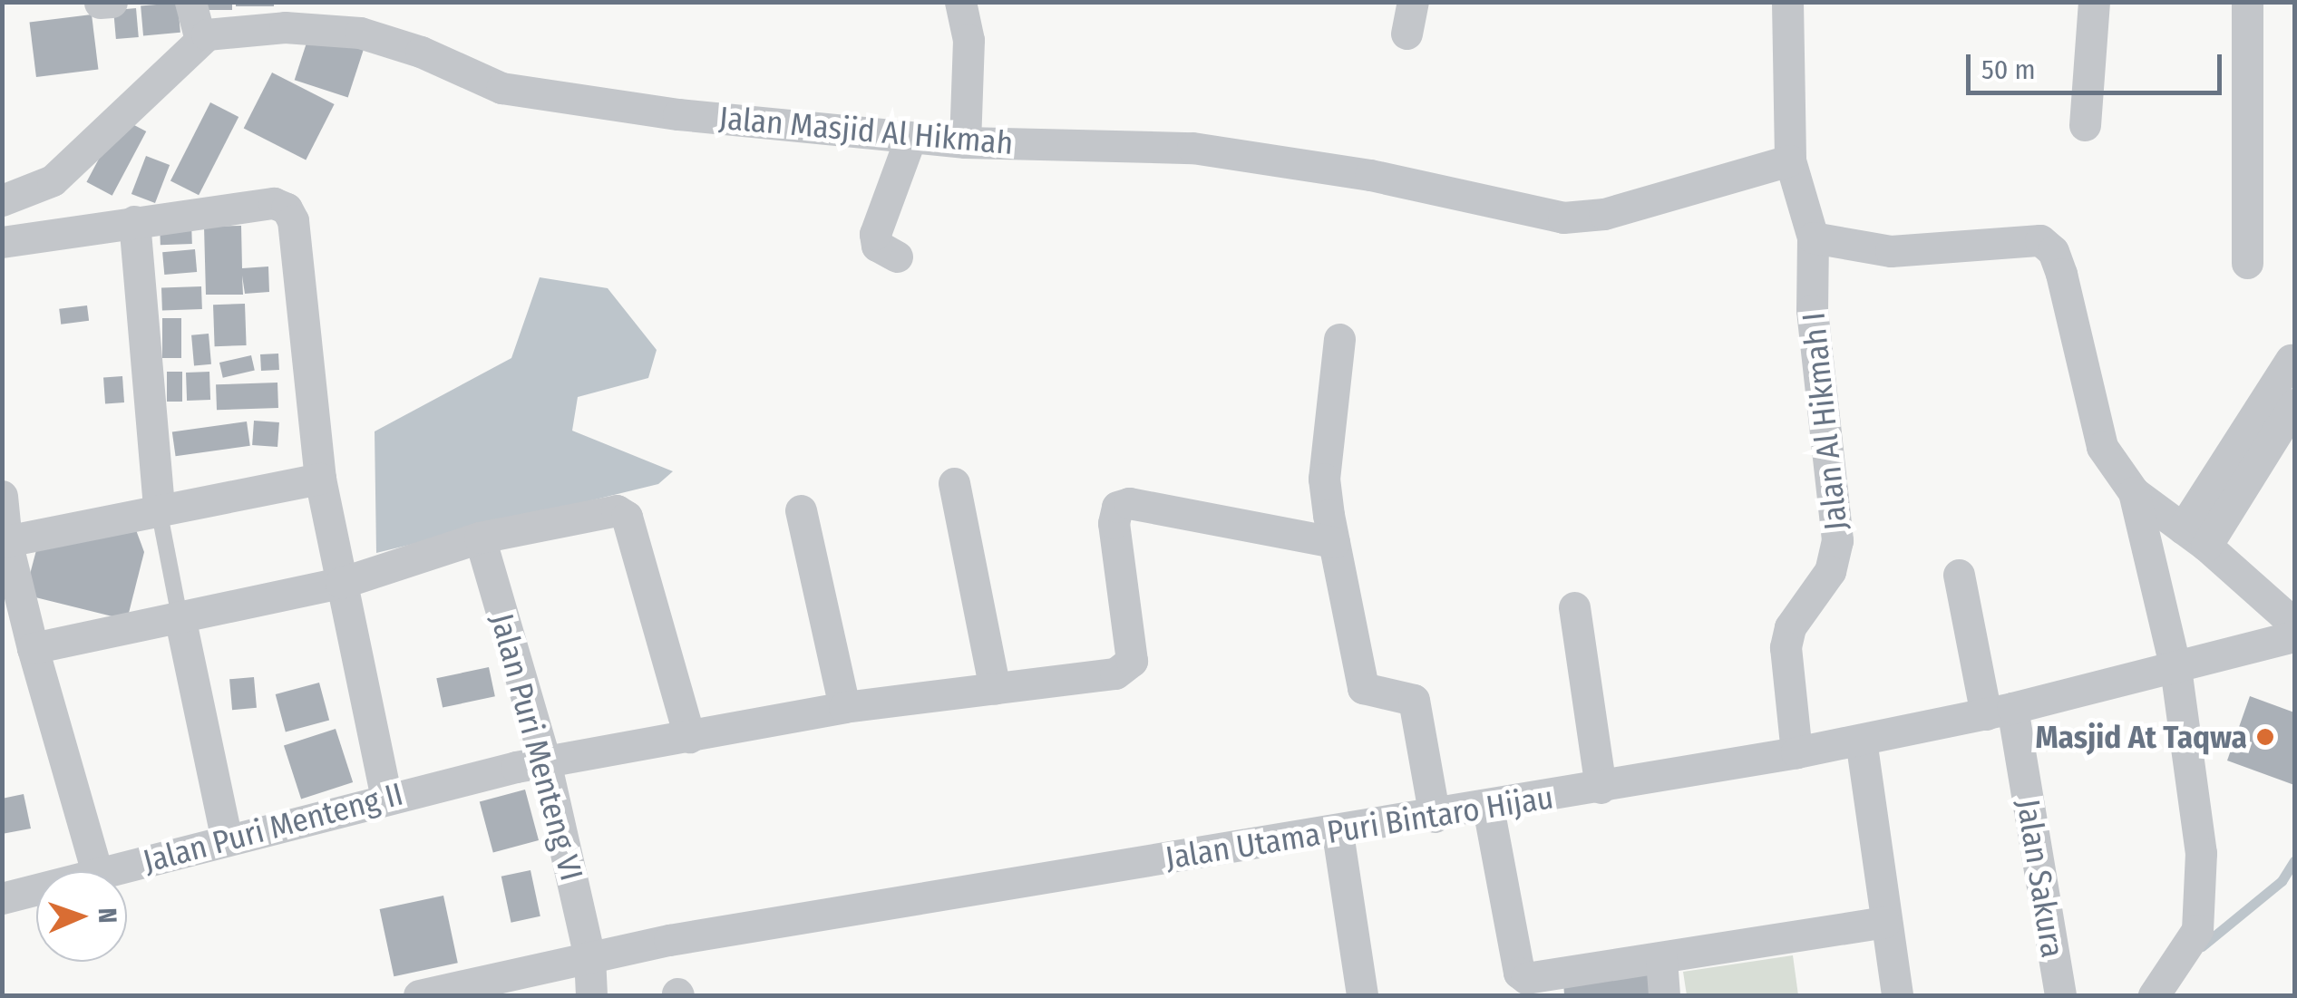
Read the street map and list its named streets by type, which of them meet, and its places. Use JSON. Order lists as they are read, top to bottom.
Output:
{
  "streets": {
    "street": [
      "Jalan Masjid Al Hikmah",
      "Jalan Al Hikmah I",
      "Jalan Puri Menteng VI",
      "Jalan Puri Menteng II",
      "Jalan Utama Puri Bintaro Hijau",
      "Jalan Sakura"
    ]
  },
  "crossings": [
    ["Jalan Masjid Al Hikmah", "Jalan Al Hikmah I"],
    ["Jalan Al Hikmah I", "Jalan Utama Puri Bintaro Hijau"],
    ["Jalan Puri Menteng VI", "Jalan Puri Menteng II"],
    ["Jalan Puri Menteng VI", "Jalan Utama Puri Bintaro Hijau"],
    ["Jalan Utama Puri Bintaro Hijau", "Jalan Sakura"]
  ],
  "places": ["Masjid At Taqwa"],
  "scale_bar": "50 m",
  "north": "right"
}
